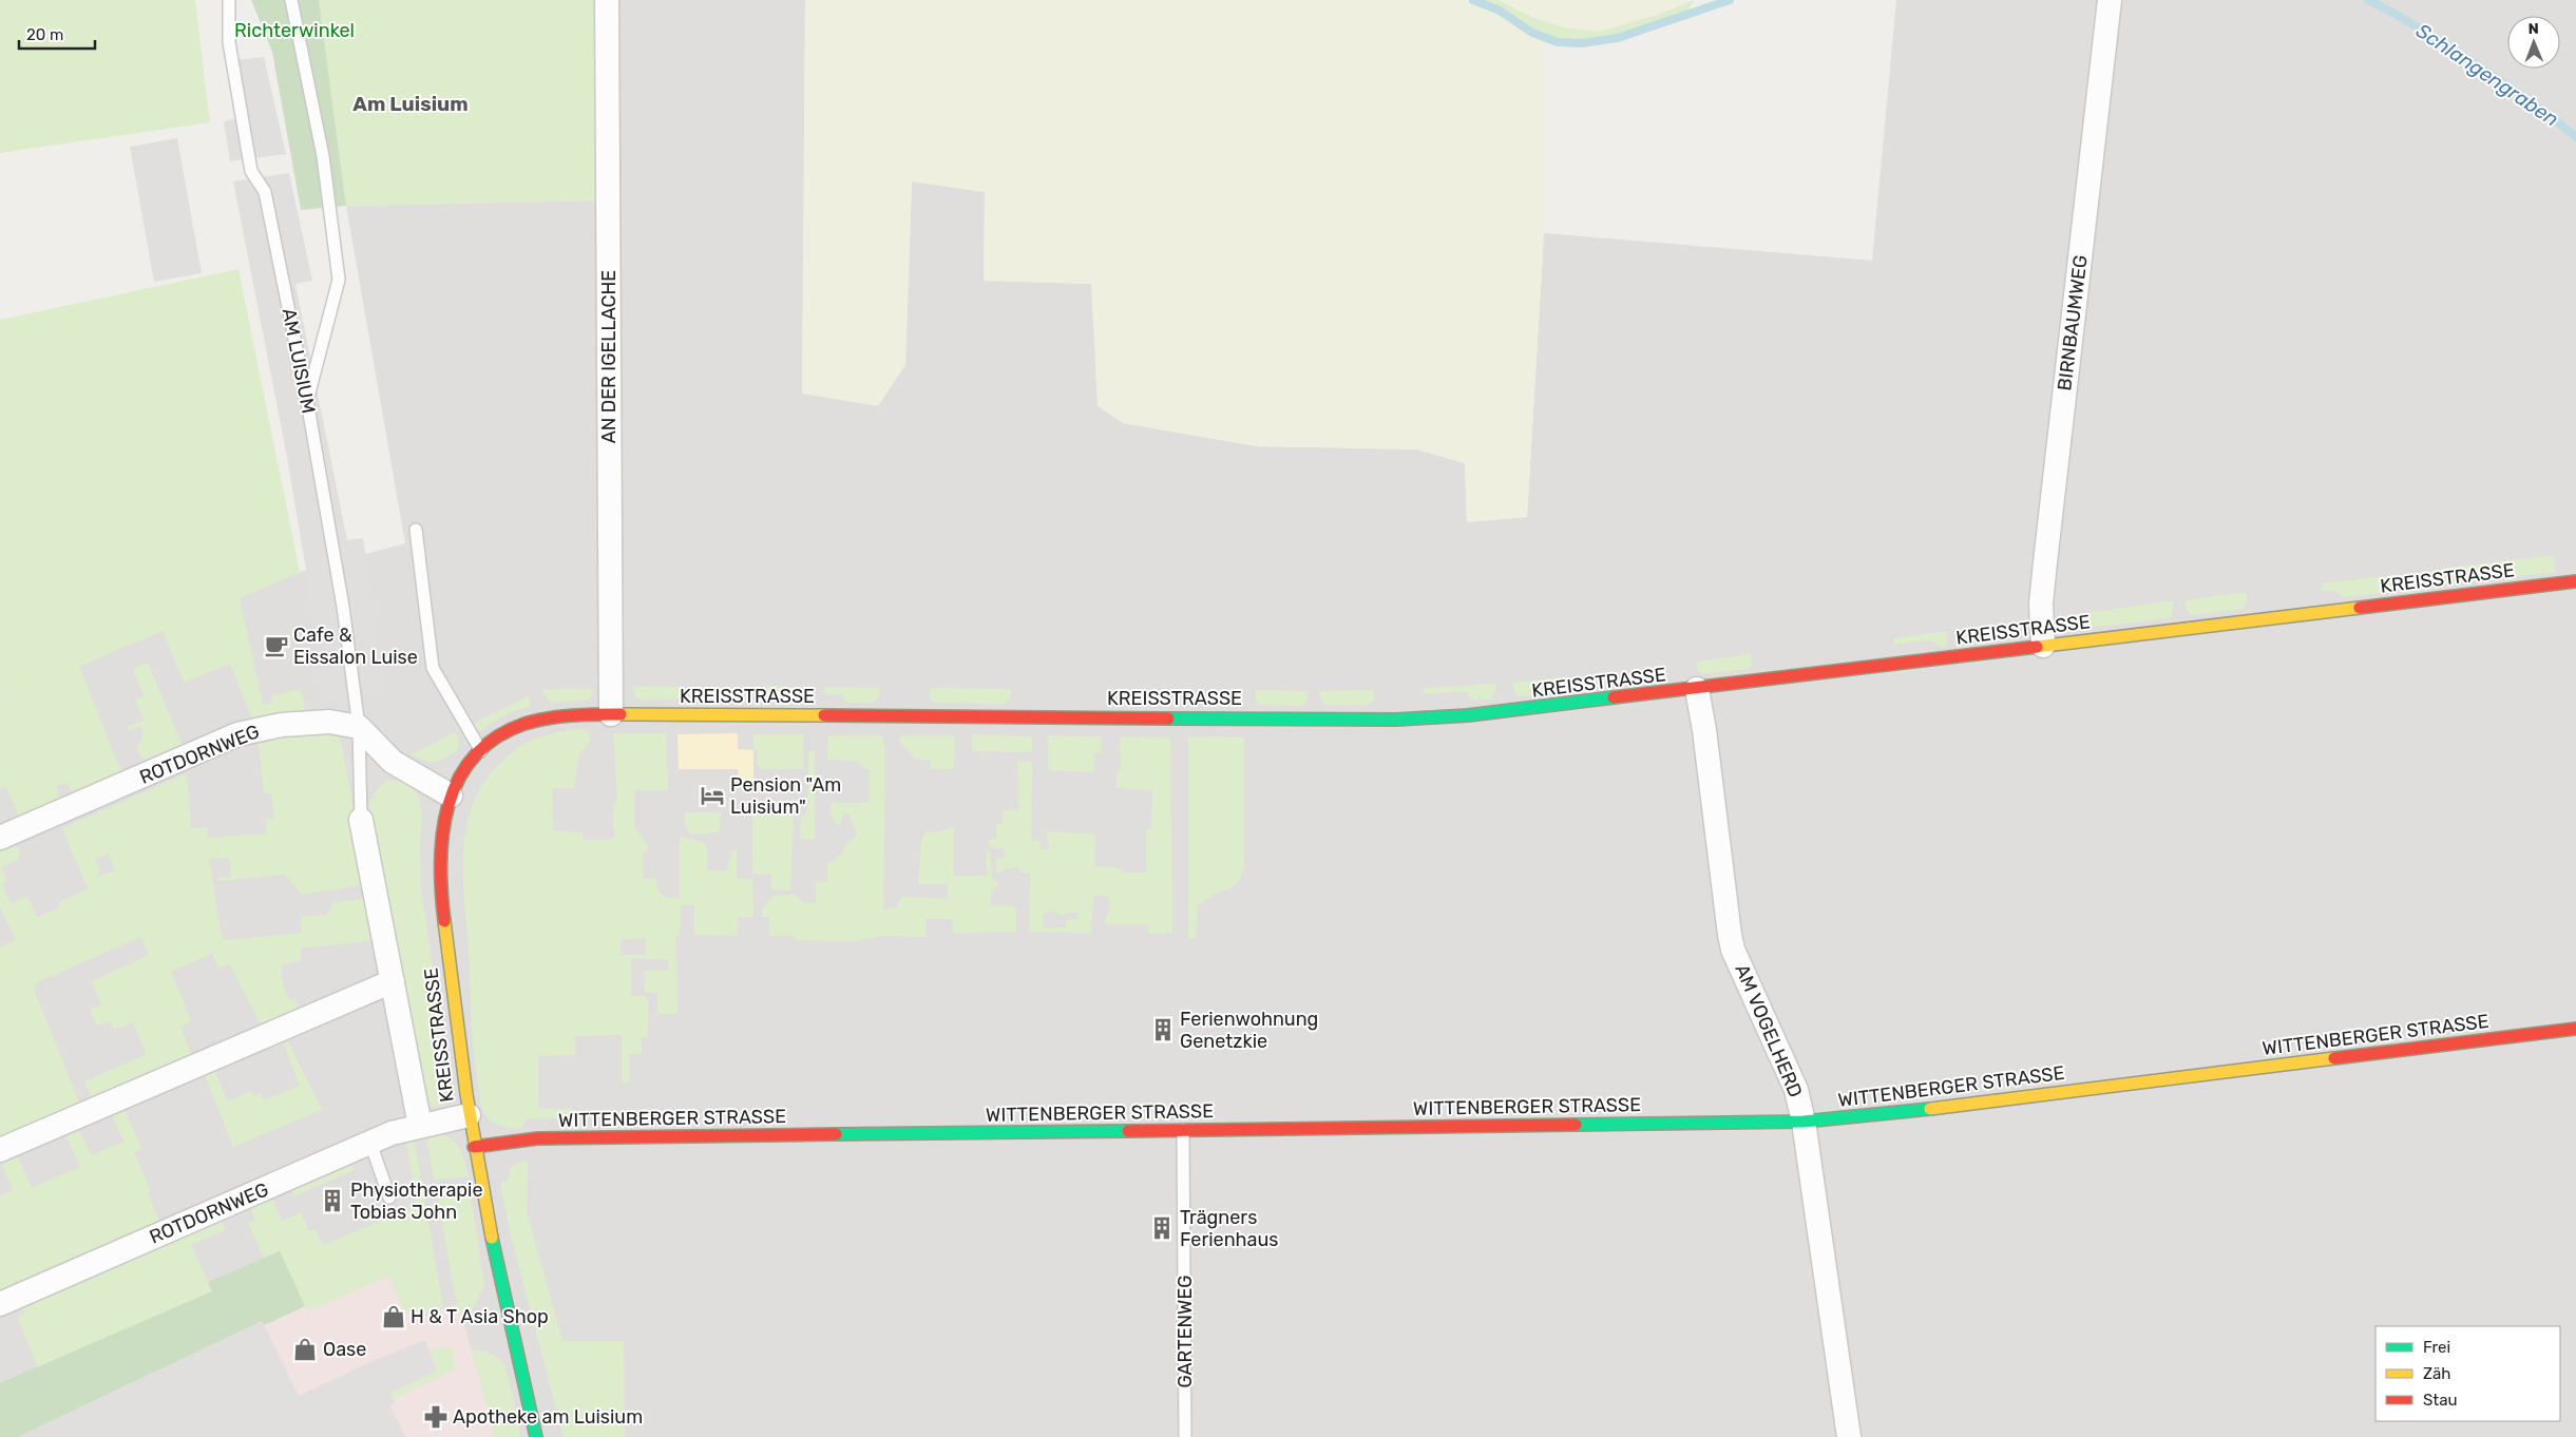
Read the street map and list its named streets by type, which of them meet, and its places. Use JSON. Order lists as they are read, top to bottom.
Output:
{
  "streets": {
    "main road": ["KREISSTRASSE", "WITTENBERGER STRASSE"],
    "street": [
      "BIRNBAUMWEG",
      "AN DER IGELLACHE",
      "ROTDORNWEG",
      "AM VOGELHERD"
    ],
    "lane": ["AM LUISIUM", "GARTENWEG"]
  },
  "crossings": [
    ["BIRNBAUMWEG", "KREISSTRASSE"],
    ["AN DER IGELLACHE", "KREISSTRASSE"],
    ["AM LUISIUM", "ROTDORNWEG"],
    ["KREISSTRASSE", "ROTDORNWEG"],
    ["KREISSTRASSE", "AM VOGELHERD"],
    ["KREISSTRASSE", "WITTENBERGER STRASSE"],
    ["AM VOGELHERD", "WITTENBERGER STRASSE"],
    ["WITTENBERGER STRASSE", "GARTENWEG"]
  ],
  "districts": ["Am Luisium"],
  "water": ["Schlangengraben"],
  "parks": ["Richterwinkel"],
  "places": {
    "cafe": ["Cafe & Eissalon Luise"],
    "hotel": ["Pension \"Am Luisium\""],
    "building": ["Ferienwohnung Genetzkie", "Physiotherapie Tobias John", "Trägners Ferienhaus"],
    "shop": ["H & T Asia Shop", "Oase"],
    "pharmacy": ["Apotheke am Luisium"]
  },
  "legend": ["Frei", "Zäh", "Stau"],
  "scale_bar": "20 m",
  "north": "top"
}
